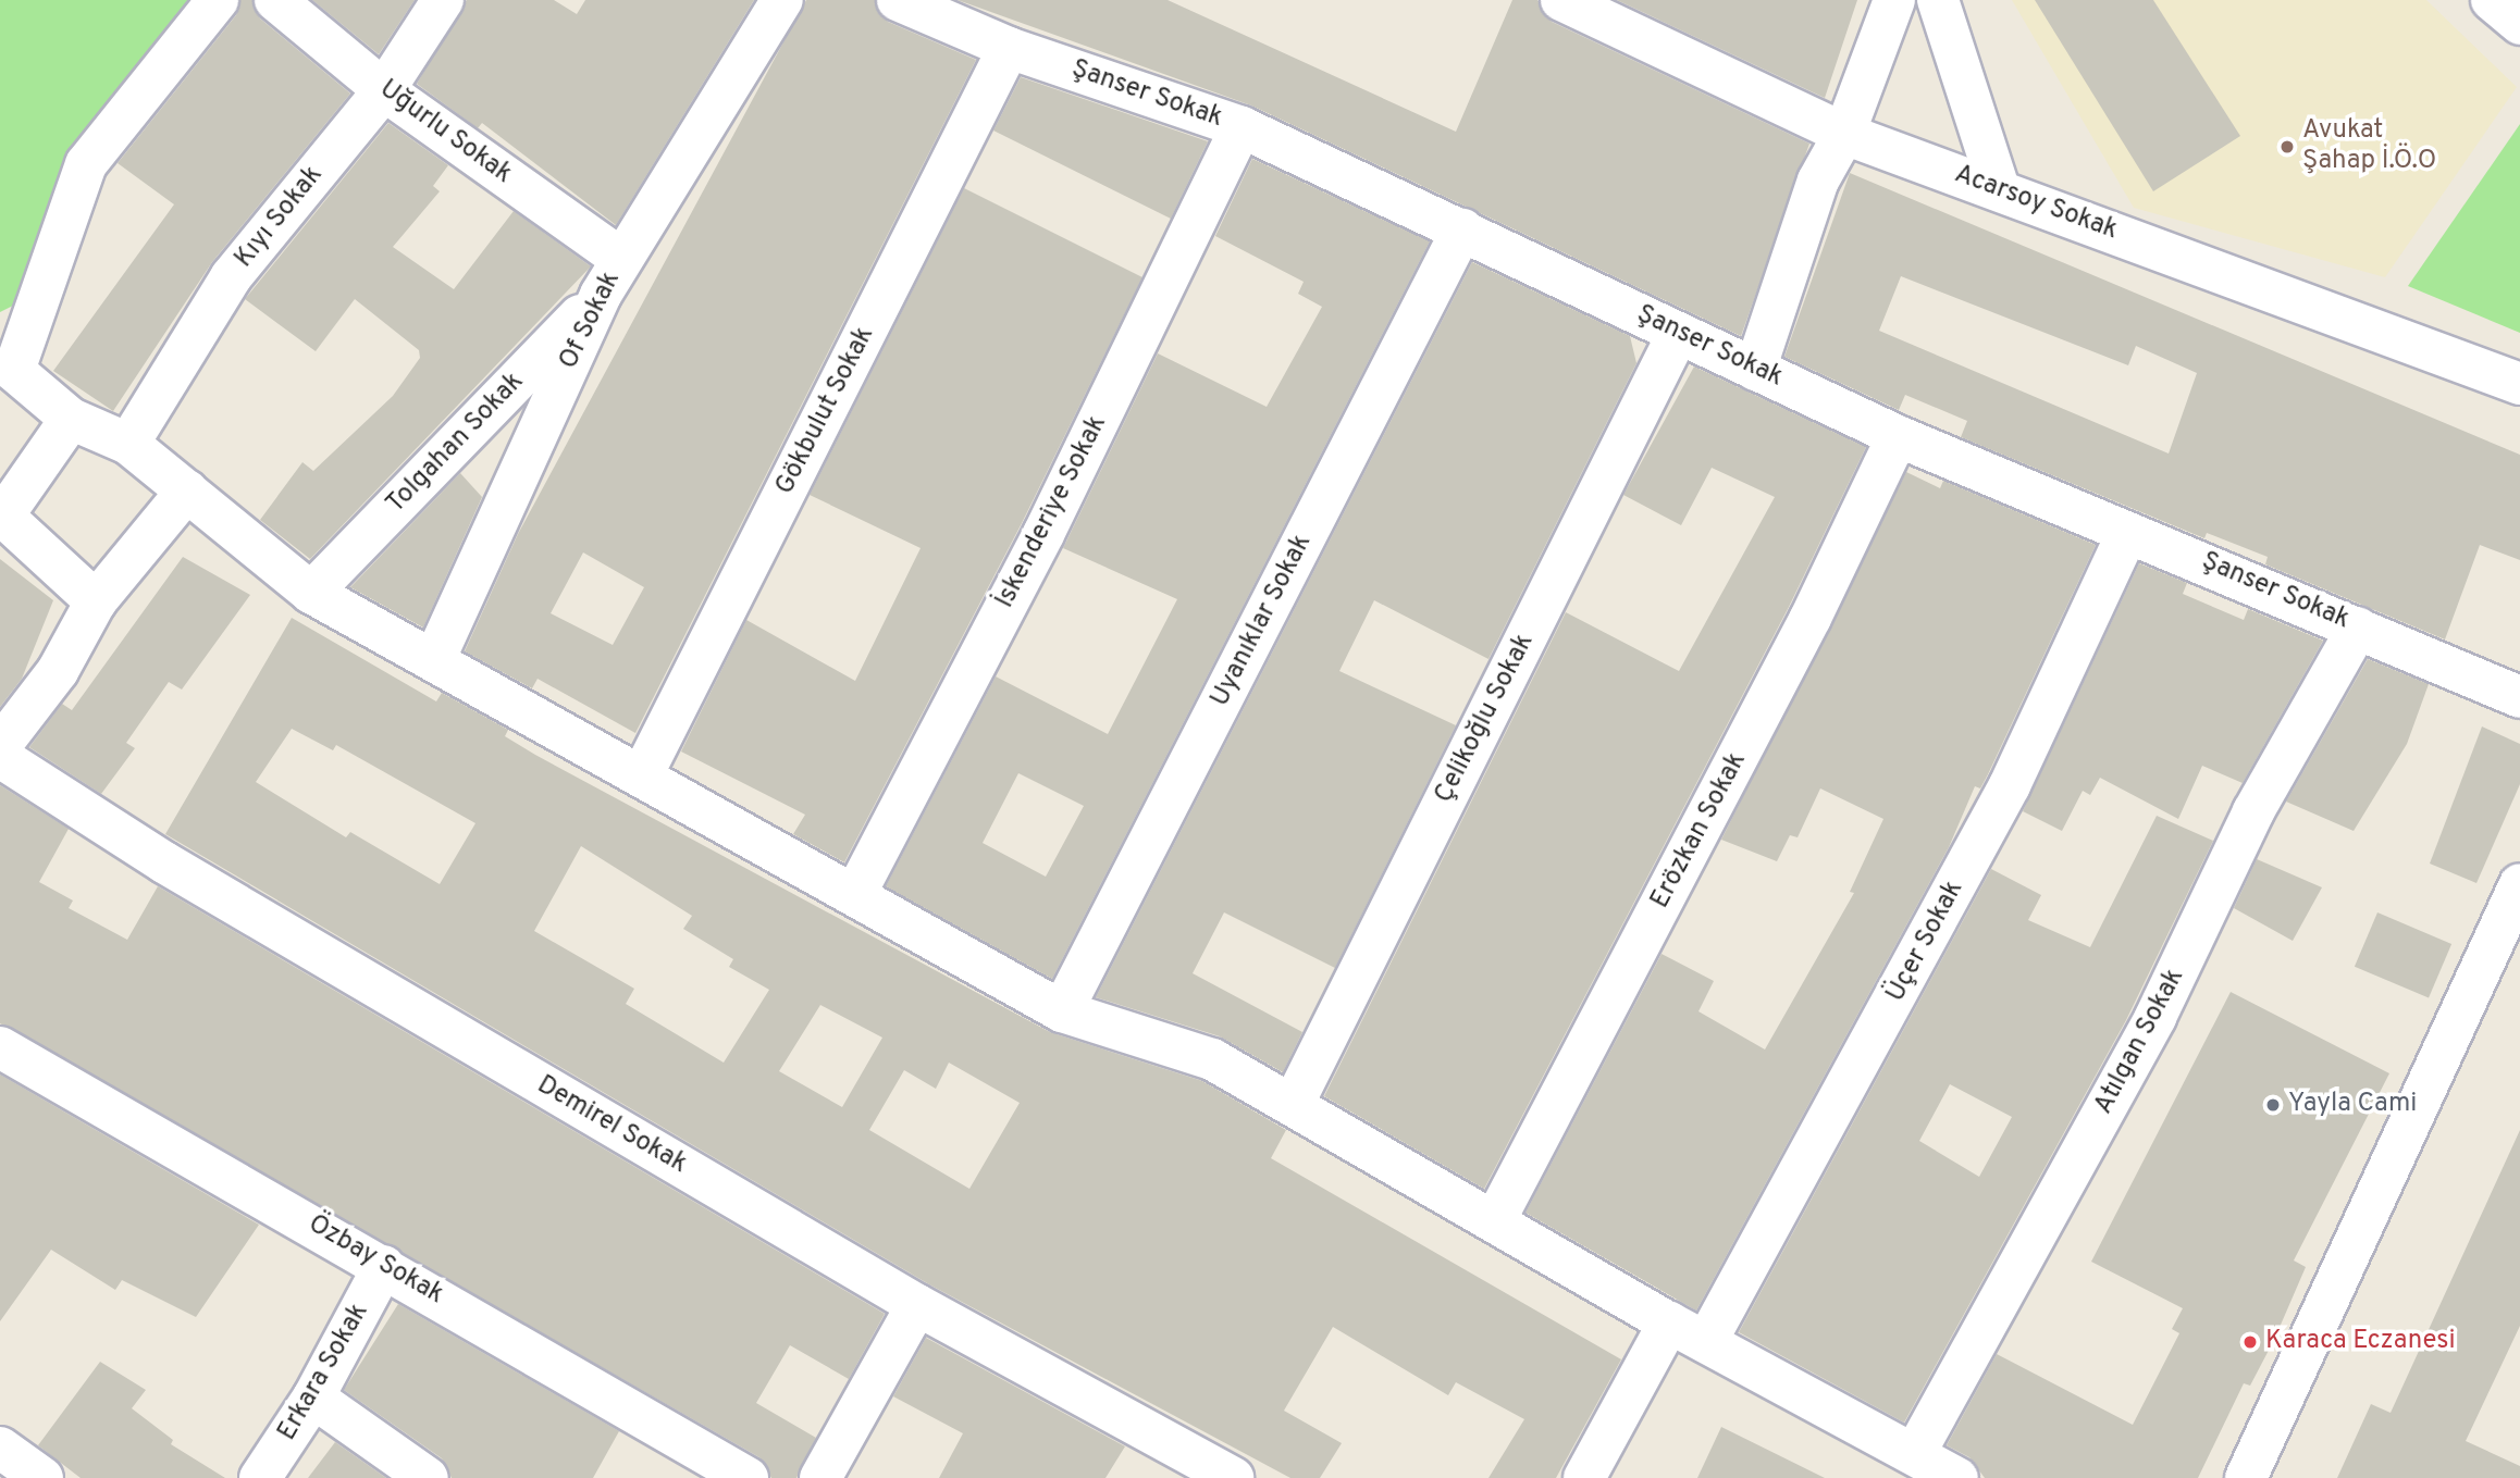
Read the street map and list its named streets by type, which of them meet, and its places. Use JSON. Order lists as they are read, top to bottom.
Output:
{
  "streets": {
    "street": [
      "Şanser Sokak",
      "Uğurlu Sokak",
      "Acarsoy Sokak",
      "Kıyı Sokak",
      "Of Sokak",
      "Gökbulut Sokak",
      "Tolgahan Sokak",
      "İskenderiye Sokak",
      "Uyanıklar Sokak",
      "Çelikoğlu Sokak",
      "Erözkan Sokak",
      "Üçer Sokak",
      "Atılgan Sokak",
      "Demirel Sokak",
      "Özbay Sokak",
      "Erkara Sokak"
    ]
  },
  "crossings": [
    ["Şanser Sokak", "Gökbulut Sokak"],
    ["Şanser Sokak", "İskenderiye Sokak"],
    ["Şanser Sokak", "Uyanıklar Sokak"],
    ["Şanser Sokak", "Çelikoğlu Sokak"],
    ["Şanser Sokak", "Erözkan Sokak"],
    ["Şanser Sokak", "Üçer Sokak"],
    ["Şanser Sokak", "Atılgan Sokak"],
    ["Uğurlu Sokak", "Kıyı Sokak"],
    ["Uğurlu Sokak", "Of Sokak"],
    ["Of Sokak", "Tolgahan Sokak"],
    ["Özbay Sokak", "Erkara Sokak"]
  ],
  "places": ["Avukat Şahap İ.Ö.O", "Yayla Cami", "Karaca Eczanesi"]
}
